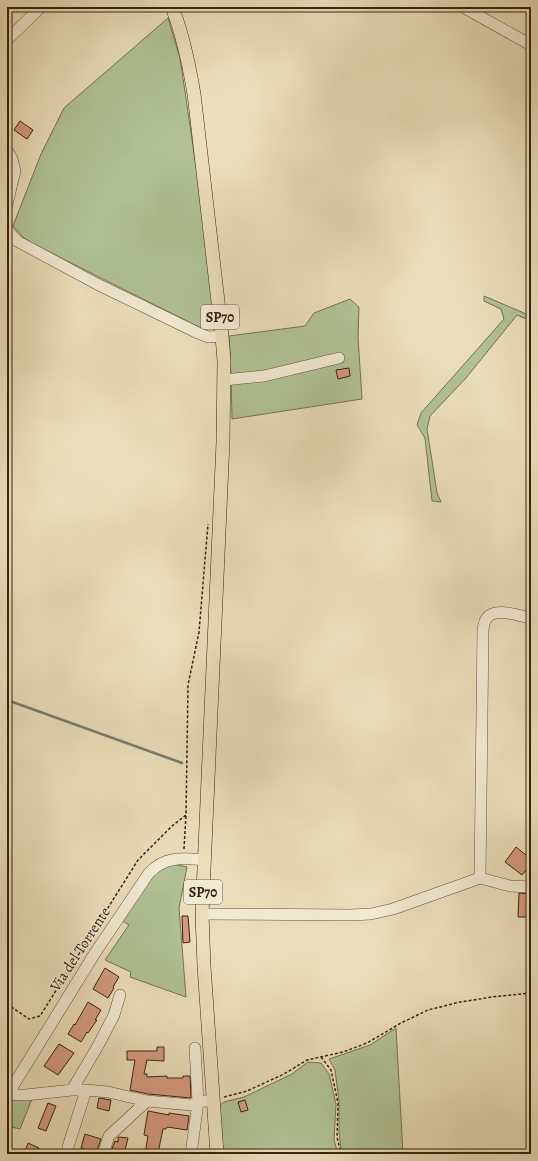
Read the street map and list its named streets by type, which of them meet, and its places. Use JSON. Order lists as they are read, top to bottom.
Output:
{
  "streets": {
    "main road": ["SP70"],
    "street": ["Via del Torrente"]
  },
  "crossings": [
    ["SP70", "Via del Torrente"]
  ]
}
